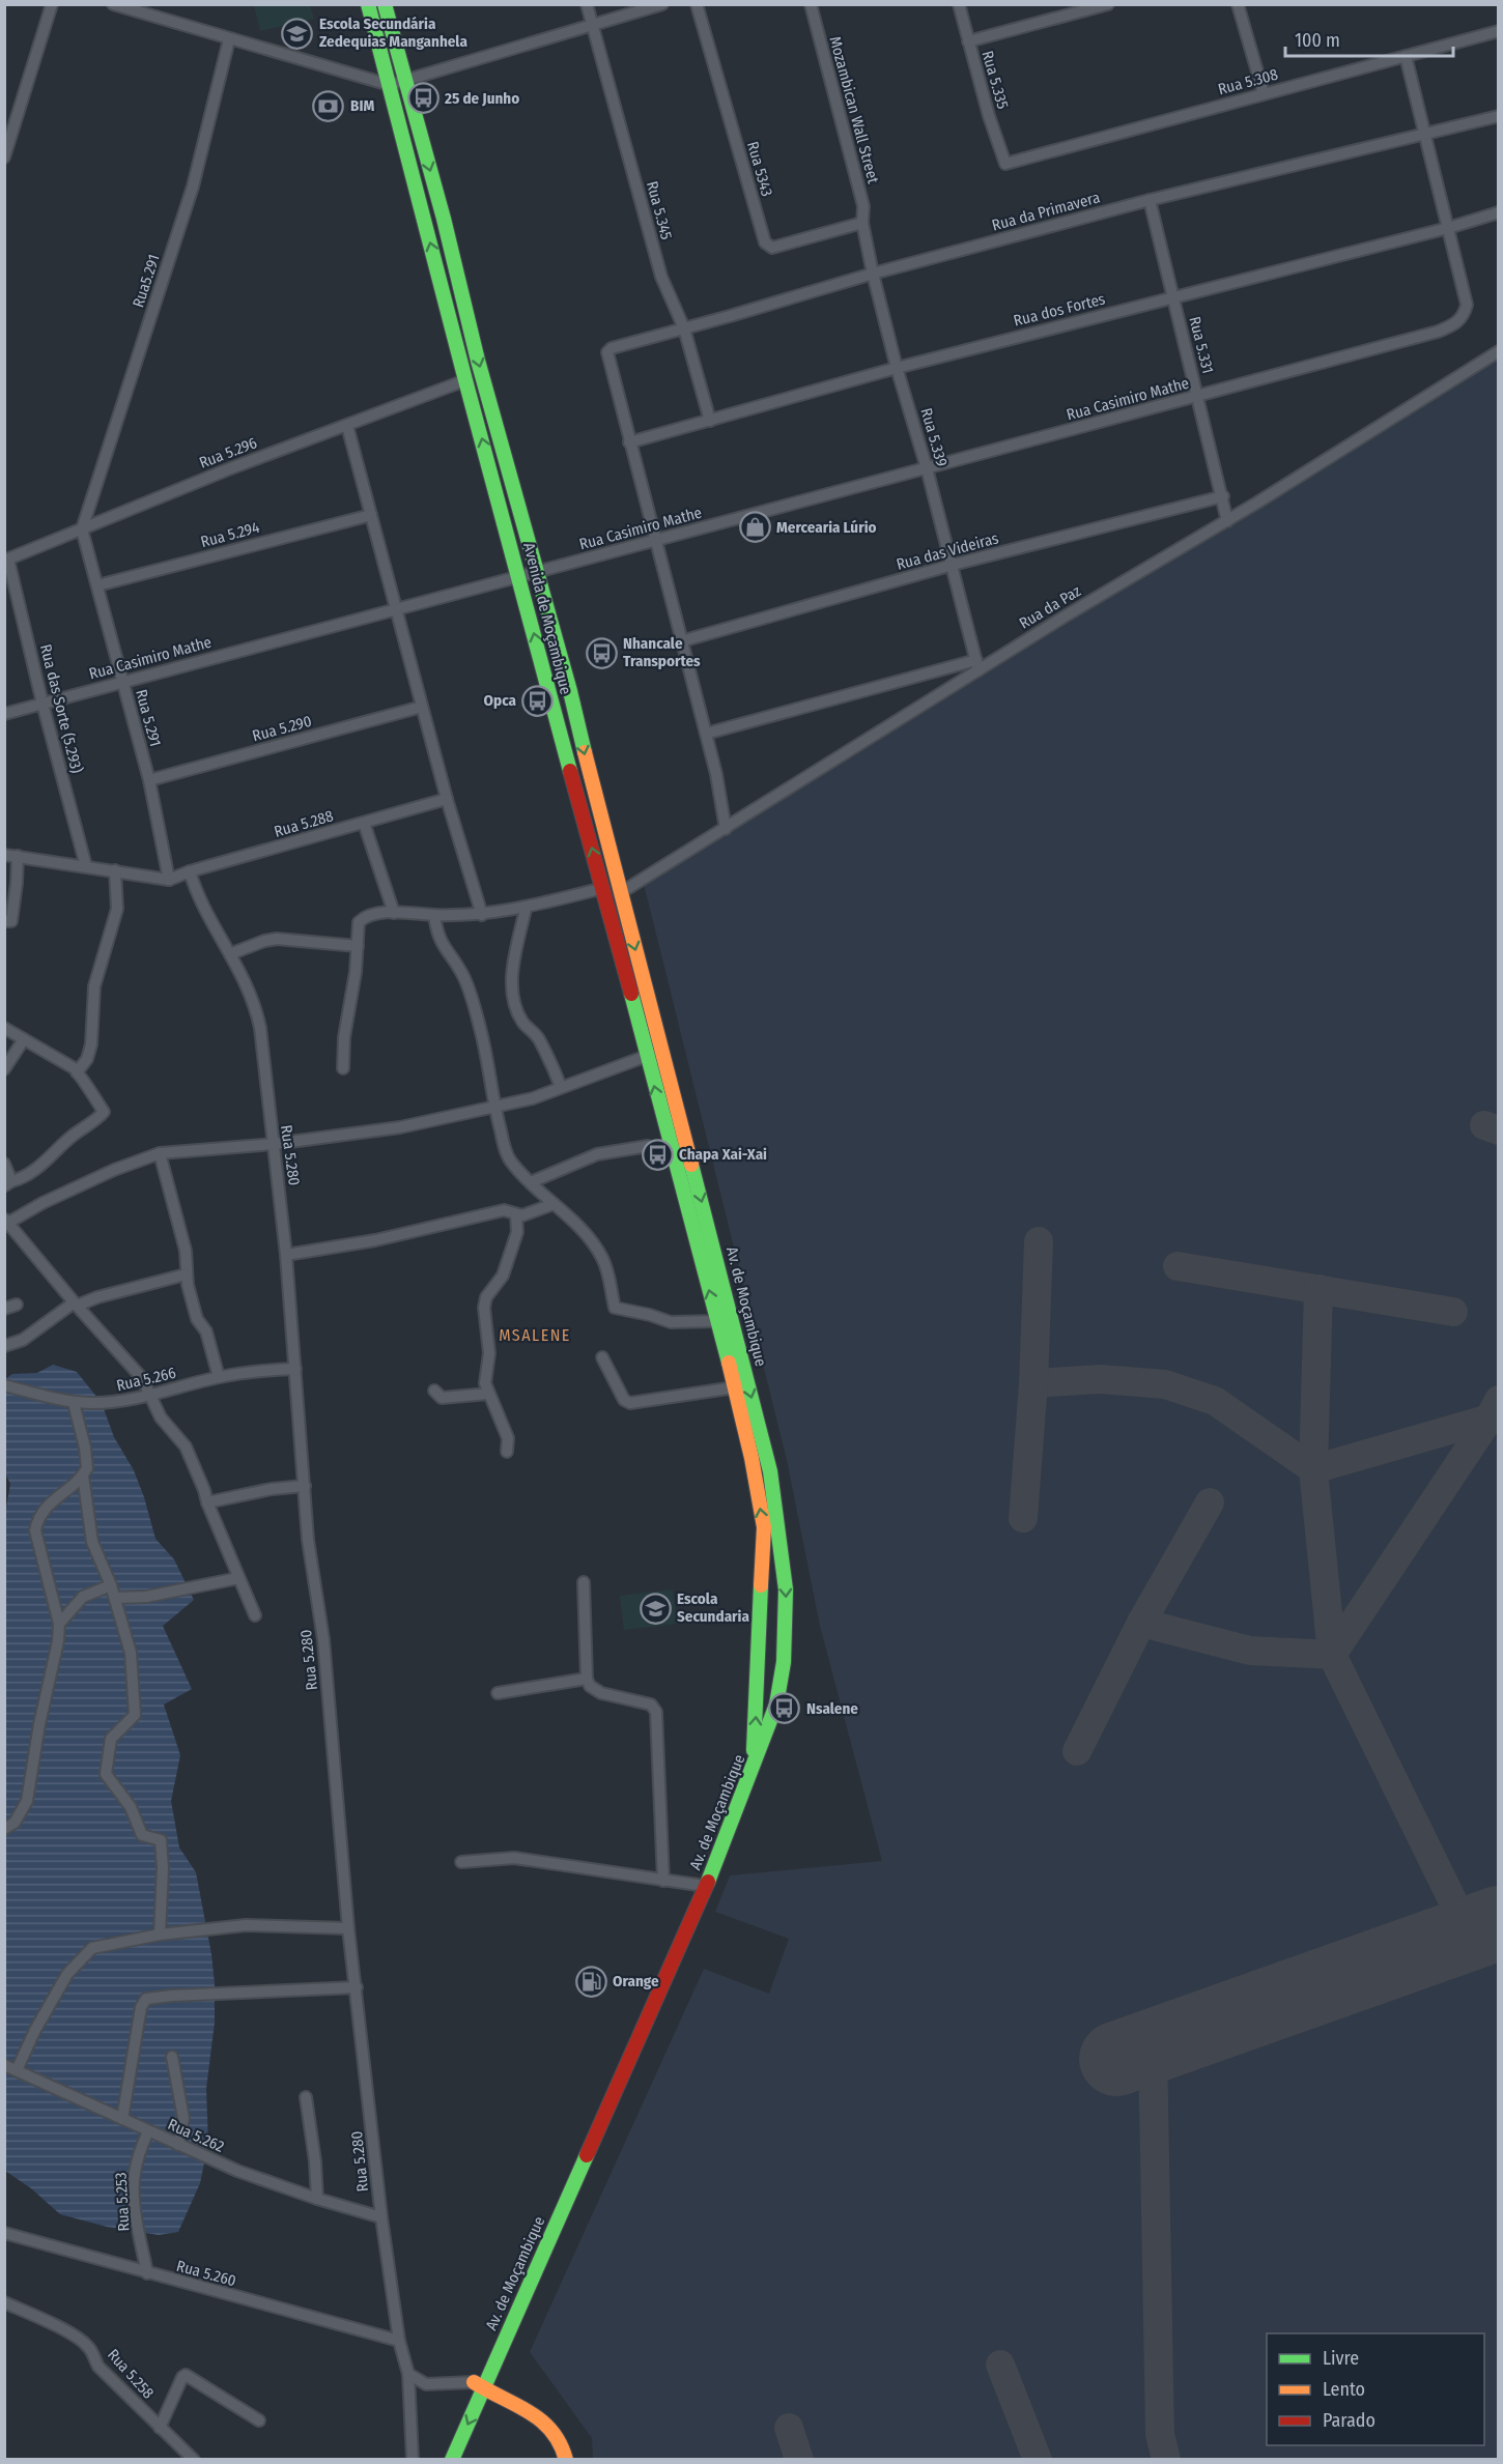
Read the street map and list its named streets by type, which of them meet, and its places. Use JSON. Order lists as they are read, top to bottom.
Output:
{
  "streets": {
    "main road": ["Avenida de Moçambique", "Av. de Moçambique"],
    "street": [
      "Rua 5.335",
      "Rua 5.308",
      "Mozambican Wall Street",
      "Rua 5343",
      "Rua 5.345",
      "Rua da Primavera",
      "Rua5.291",
      "Rua dos Fortes",
      "Rua 5.331",
      "Rua Casimiro Mathe",
      "Rua 5.339",
      "Rua 5.296",
      "Rua 5.294",
      "Rua das Videiras",
      "Rua da Paz",
      "Rua das Sorte (5.293)",
      "Rua 5.291",
      "Rua 5.290",
      "Rua 5.288",
      "Rua 5.280",
      "Rua 5.266",
      "Rua 5.262",
      "Rua 5.253",
      "Rua 5.260",
      "Rua 5.258"
    ]
  },
  "crossings": [
    ["Rua 5.335", "Rua 5.308"],
    ["Rua 5.308", "Rua Casimiro Mathe"],
    ["Mozambican Wall Street", "Rua 5343"],
    ["Mozambican Wall Street", "Rua 5.339"],
    ["Rua 5343", "Rua 5.339"],
    ["Rua 5.345", "Rua da Primavera"],
    ["Rua 5.345", "Rua dos Fortes"],
    ["Rua da Primavera", "Rua dos Fortes"],
    ["Rua da Primavera", "Rua 5.331"],
    ["Rua da Primavera", "Rua Casimiro Mathe"],
    ["Rua da Primavera", "Rua 5.339"],
    ["Rua5.291", "Rua 5.296"],
    ["Rua5.291", "Rua 5.291"],
    ["Rua dos Fortes", "Rua 5.331"],
    ["Rua dos Fortes", "Rua Casimiro Mathe"],
    ["Rua dos Fortes", "Rua 5.339"],
    ["Rua 5.331", "Rua Casimiro Mathe"],
    ["Rua 5.331", "Rua das Videiras"],
    ["Rua 5.331", "Rua da Paz"],
    ["Rua Casimiro Mathe", "Rua 5.339"],
    ["Rua Casimiro Mathe", "Avenida de Moçambique"],
    ["Rua Casimiro Mathe", "Rua das Sorte (5.293)"],
    ["Rua Casimiro Mathe", "Rua 5.291"],
    ["Rua 5.339", "Rua das Videiras"],
    ["Rua 5.339", "Rua da Paz"],
    ["Rua 5.296", "Avenida de Moçambique"],
    ["Rua 5.296", "Rua das Sorte (5.293)"],
    ["Rua 5.296", "Rua 5.291"],
    ["Rua 5.294", "Rua 5.291"],
    ["Rua da Paz", "Avenida de Moçambique"],
    ["Avenida de Moçambique", "Av. de Moçambique"],
    ["Rua 5.291", "Rua 5.290"],
    ["Rua 5.291", "Rua 5.288"],
    ["Rua 5.288", "Rua 5.280"],
    ["Rua 5.280", "Rua 5.266"],
    ["Rua 5.280", "Rua 5.262"],
    ["Rua 5.280", "Rua 5.260"],
    ["Rua 5.262", "Rua 5.253"],
    ["Rua 5.253", "Rua 5.260"]
  ],
  "districts": ["MSALENE"],
  "places": {
    "school or university": ["Escola Secundária Zedequias Manganhela", "Escola Secundaria"],
    "bus stop": [
      "25 de Junho",
      "Nhancale Transportes",
      "Opca",
      "Chapa Xai-Xai",
      "Nsalene"
    ],
    "bank": ["BIM"],
    "shop": ["Mercearia Lúrio"],
    "fuel station": ["Orange"]
  },
  "legend": ["Livre", "Lento", "Parado"],
  "scale_bar": "100 m"
}
